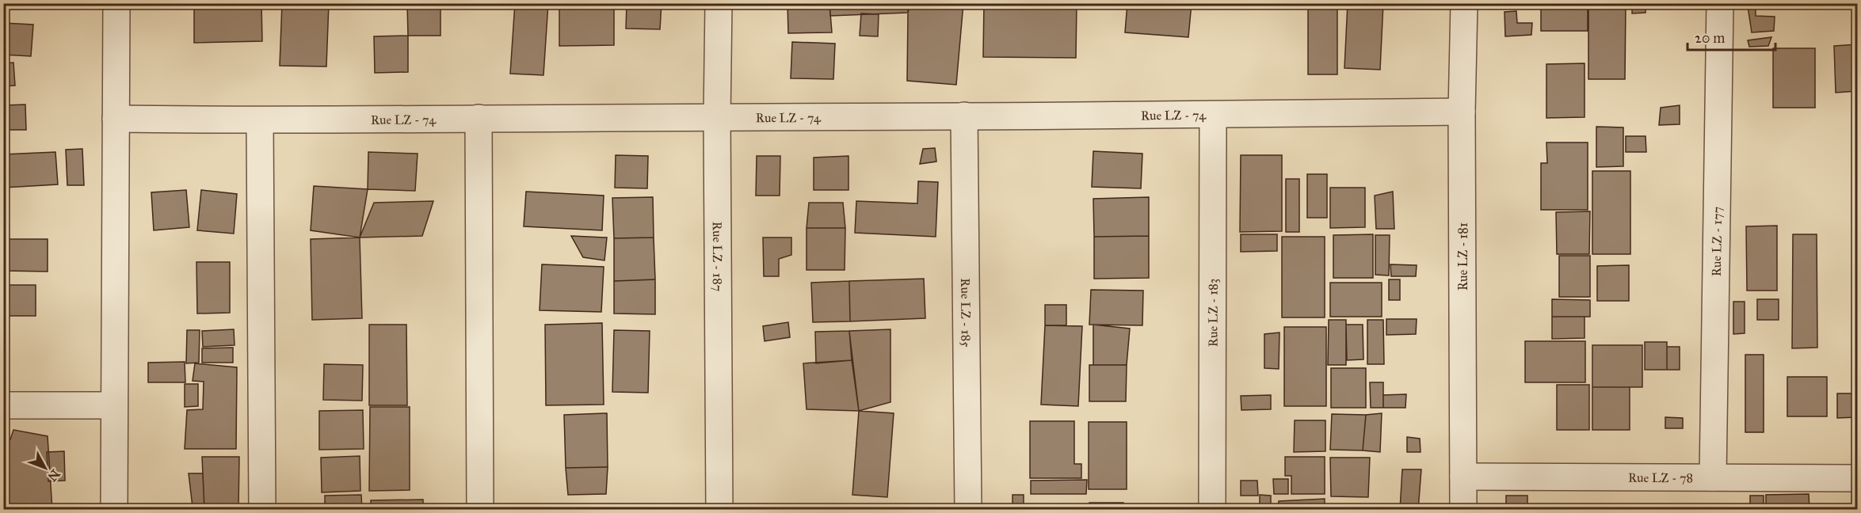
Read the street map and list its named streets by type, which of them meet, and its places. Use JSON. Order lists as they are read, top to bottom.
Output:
{
  "streets": {
    "street": [
      "Rue LZ - 74",
      "Rue LZ - 177",
      "Rue LZ - 187",
      "Rue LZ - 181",
      "Rue LZ - 185",
      "Rue LZ - 183",
      "Rue LZ - 78"
    ]
  },
  "crossings": [
    ["Rue LZ - 74", "Rue LZ - 187"],
    ["Rue LZ - 74", "Rue LZ - 181"],
    ["Rue LZ - 74", "Rue LZ - 185"],
    ["Rue LZ - 74", "Rue LZ - 183"],
    ["Rue LZ - 177", "Rue LZ - 78"],
    ["Rue LZ - 181", "Rue LZ - 78"]
  ],
  "scale_bar": "20 m",
  "north": "bottom right"
}
